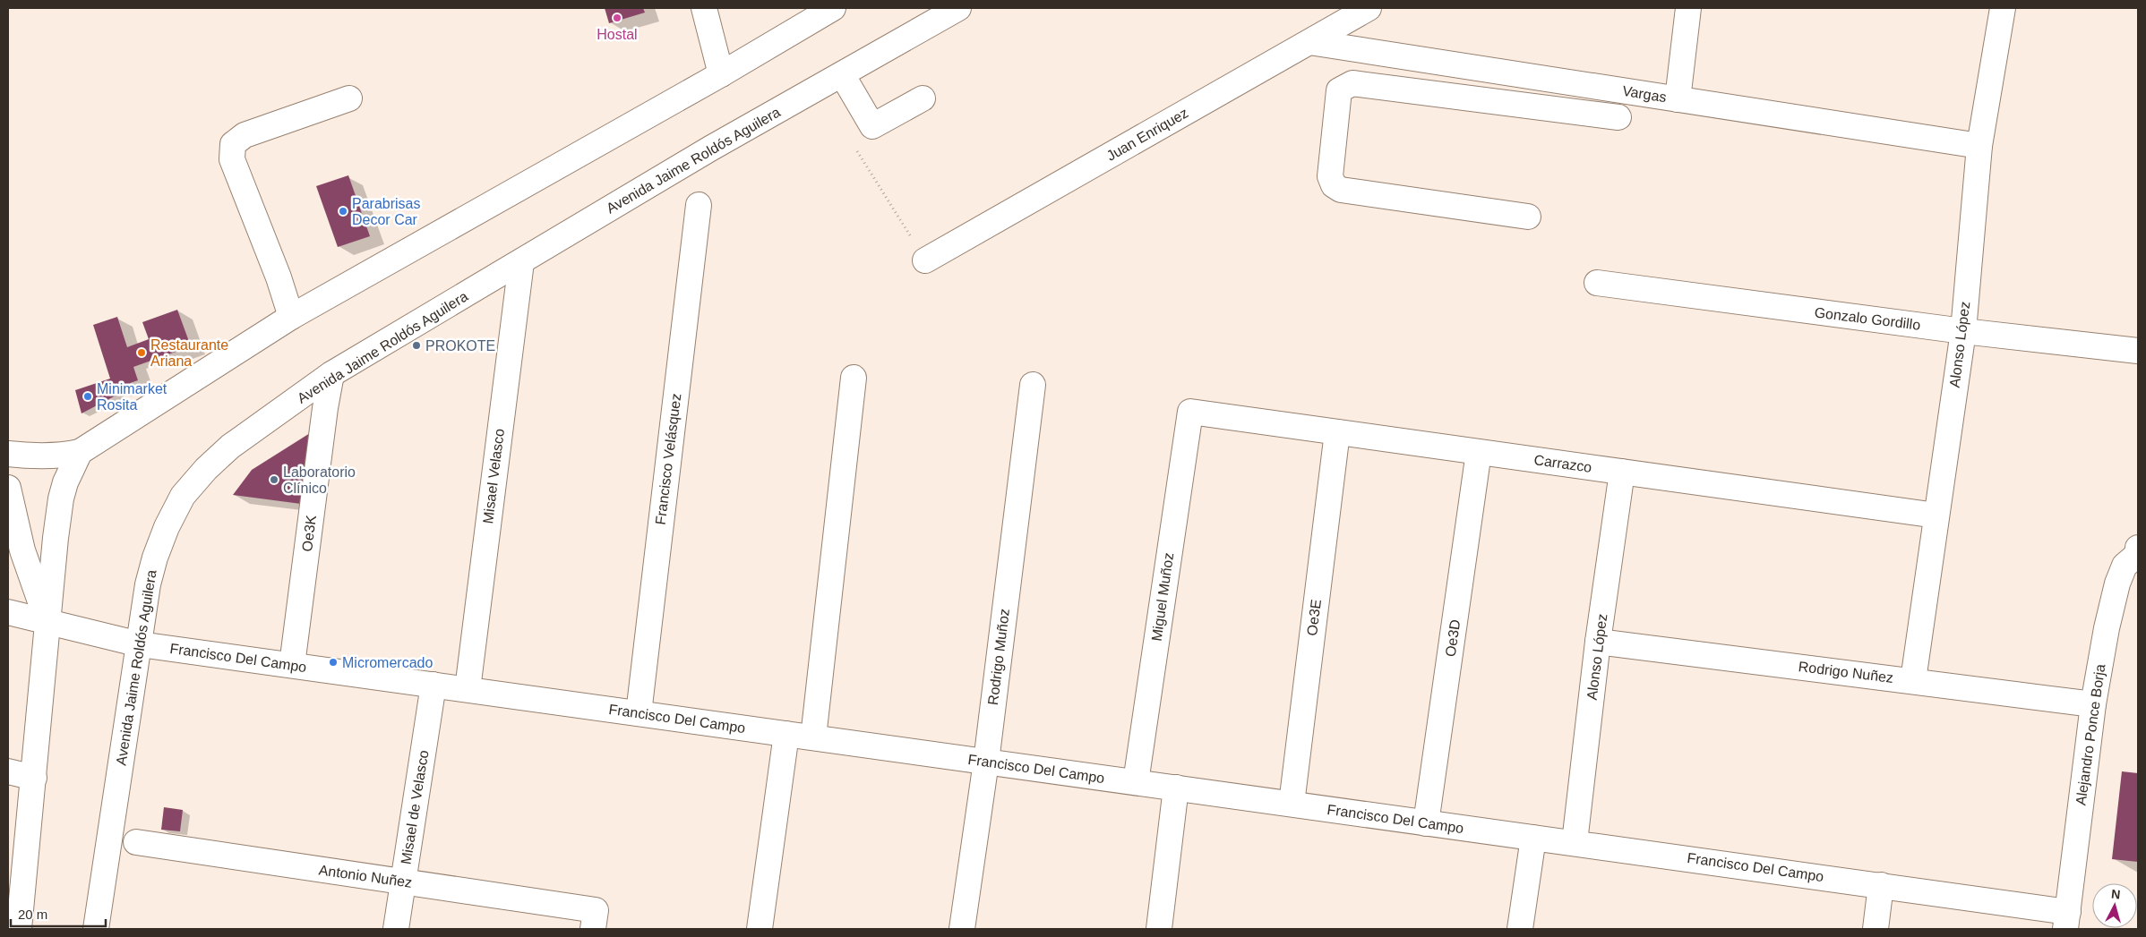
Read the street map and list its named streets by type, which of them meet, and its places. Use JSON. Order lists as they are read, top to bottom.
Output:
{
  "streets": {
    "street": [
      "Vargas",
      "Juan Enriquez",
      "Avenida Jaime Roldós Aguilera",
      "Gonzalo Gordillo",
      "Alonso López",
      "Francisco Velásquez",
      "Carrazco",
      "Misael Velasco",
      "Oe3K",
      "Miguel Muñoz",
      "Oe3E",
      "Oe3D",
      "Rodrigo Muñoz",
      "Francisco Del Campo",
      "Rodrigo Nuñez",
      "Alejandro Ponce Borja",
      "Misael de Velasco",
      "Antonio Nuñez"
    ]
  },
  "crossings": [
    ["Vargas", "Juan Enriquez"],
    ["Vargas", "Alonso López"],
    ["Avenida Jaime Roldós Aguilera", "Misael Velasco"],
    ["Avenida Jaime Roldós Aguilera", "Oe3K"],
    ["Avenida Jaime Roldós Aguilera", "Francisco Del Campo"],
    ["Gonzalo Gordillo", "Alonso López"],
    ["Alonso López", "Carrazco"],
    ["Alonso López", "Francisco Del Campo"],
    ["Alonso López", "Rodrigo Nuñez"],
    ["Francisco Velásquez", "Francisco Del Campo"],
    ["Carrazco", "Miguel Muñoz"],
    ["Carrazco", "Oe3E"],
    ["Carrazco", "Oe3D"],
    ["Misael Velasco", "Francisco Del Campo"],
    ["Oe3K", "Francisco Del Campo"],
    ["Miguel Muñoz", "Francisco Del Campo"],
    ["Oe3E", "Francisco Del Campo"],
    ["Oe3D", "Francisco Del Campo"],
    ["Rodrigo Muñoz", "Francisco Del Campo"],
    ["Francisco Del Campo", "Alejandro Ponce Borja"],
    ["Francisco Del Campo", "Misael de Velasco"],
    ["Rodrigo Nuñez", "Alejandro Ponce Borja"],
    ["Misael de Velasco", "Antonio Nuñez"]
  ],
  "places": [
    "Hostal",
    "Parabrisas Decor Car",
    "PROKOTE",
    "Restaurante Ariana",
    "Minimarket Rosita",
    "Laboratorio Clínico",
    "Micromercado"
  ],
  "scale_bar": "20 m",
  "north": "top"
}
